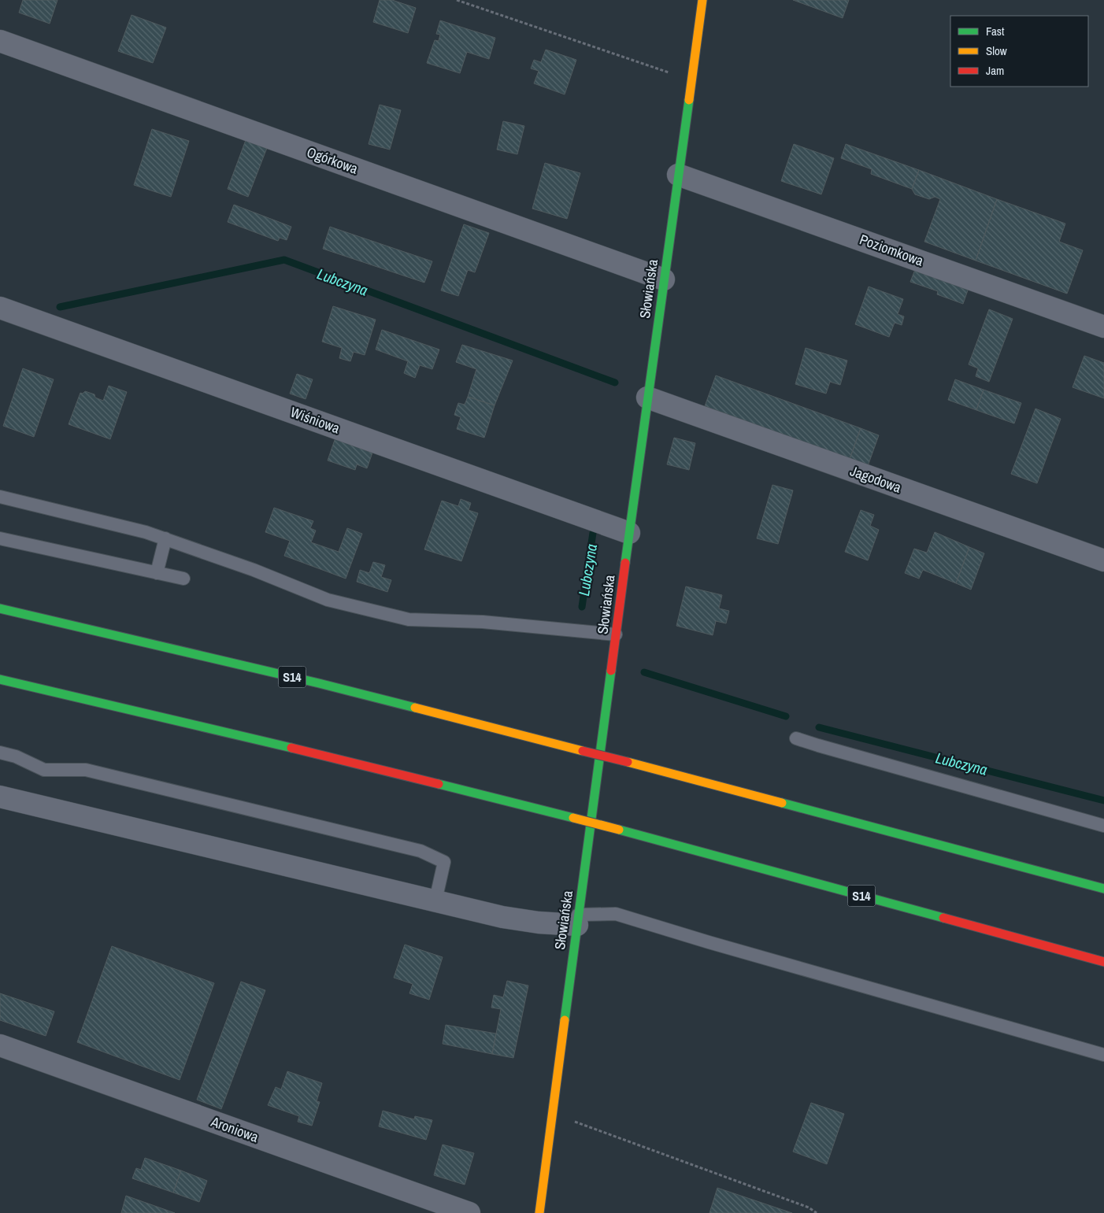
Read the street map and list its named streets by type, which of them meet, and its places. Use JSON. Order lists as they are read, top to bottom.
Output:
{
  "streets": {
    "main road": ["Słowiańska", "S14"],
    "street": [
      "Ogórkowa",
      "Poziomkowa",
      "Wiśniowa",
      "Jagodowa",
      "Aroniowa"
    ]
  },
  "crossings": [
    ["Ogórkowa", "Słowiańska"],
    ["Poziomkowa", "Słowiańska"],
    ["Słowiańska", "Wiśniowa"],
    ["Słowiańska", "Jagodowa"]
  ],
  "water": ["Lubczyna"],
  "legend": ["Fast", "Slow", "Jam"]
}
